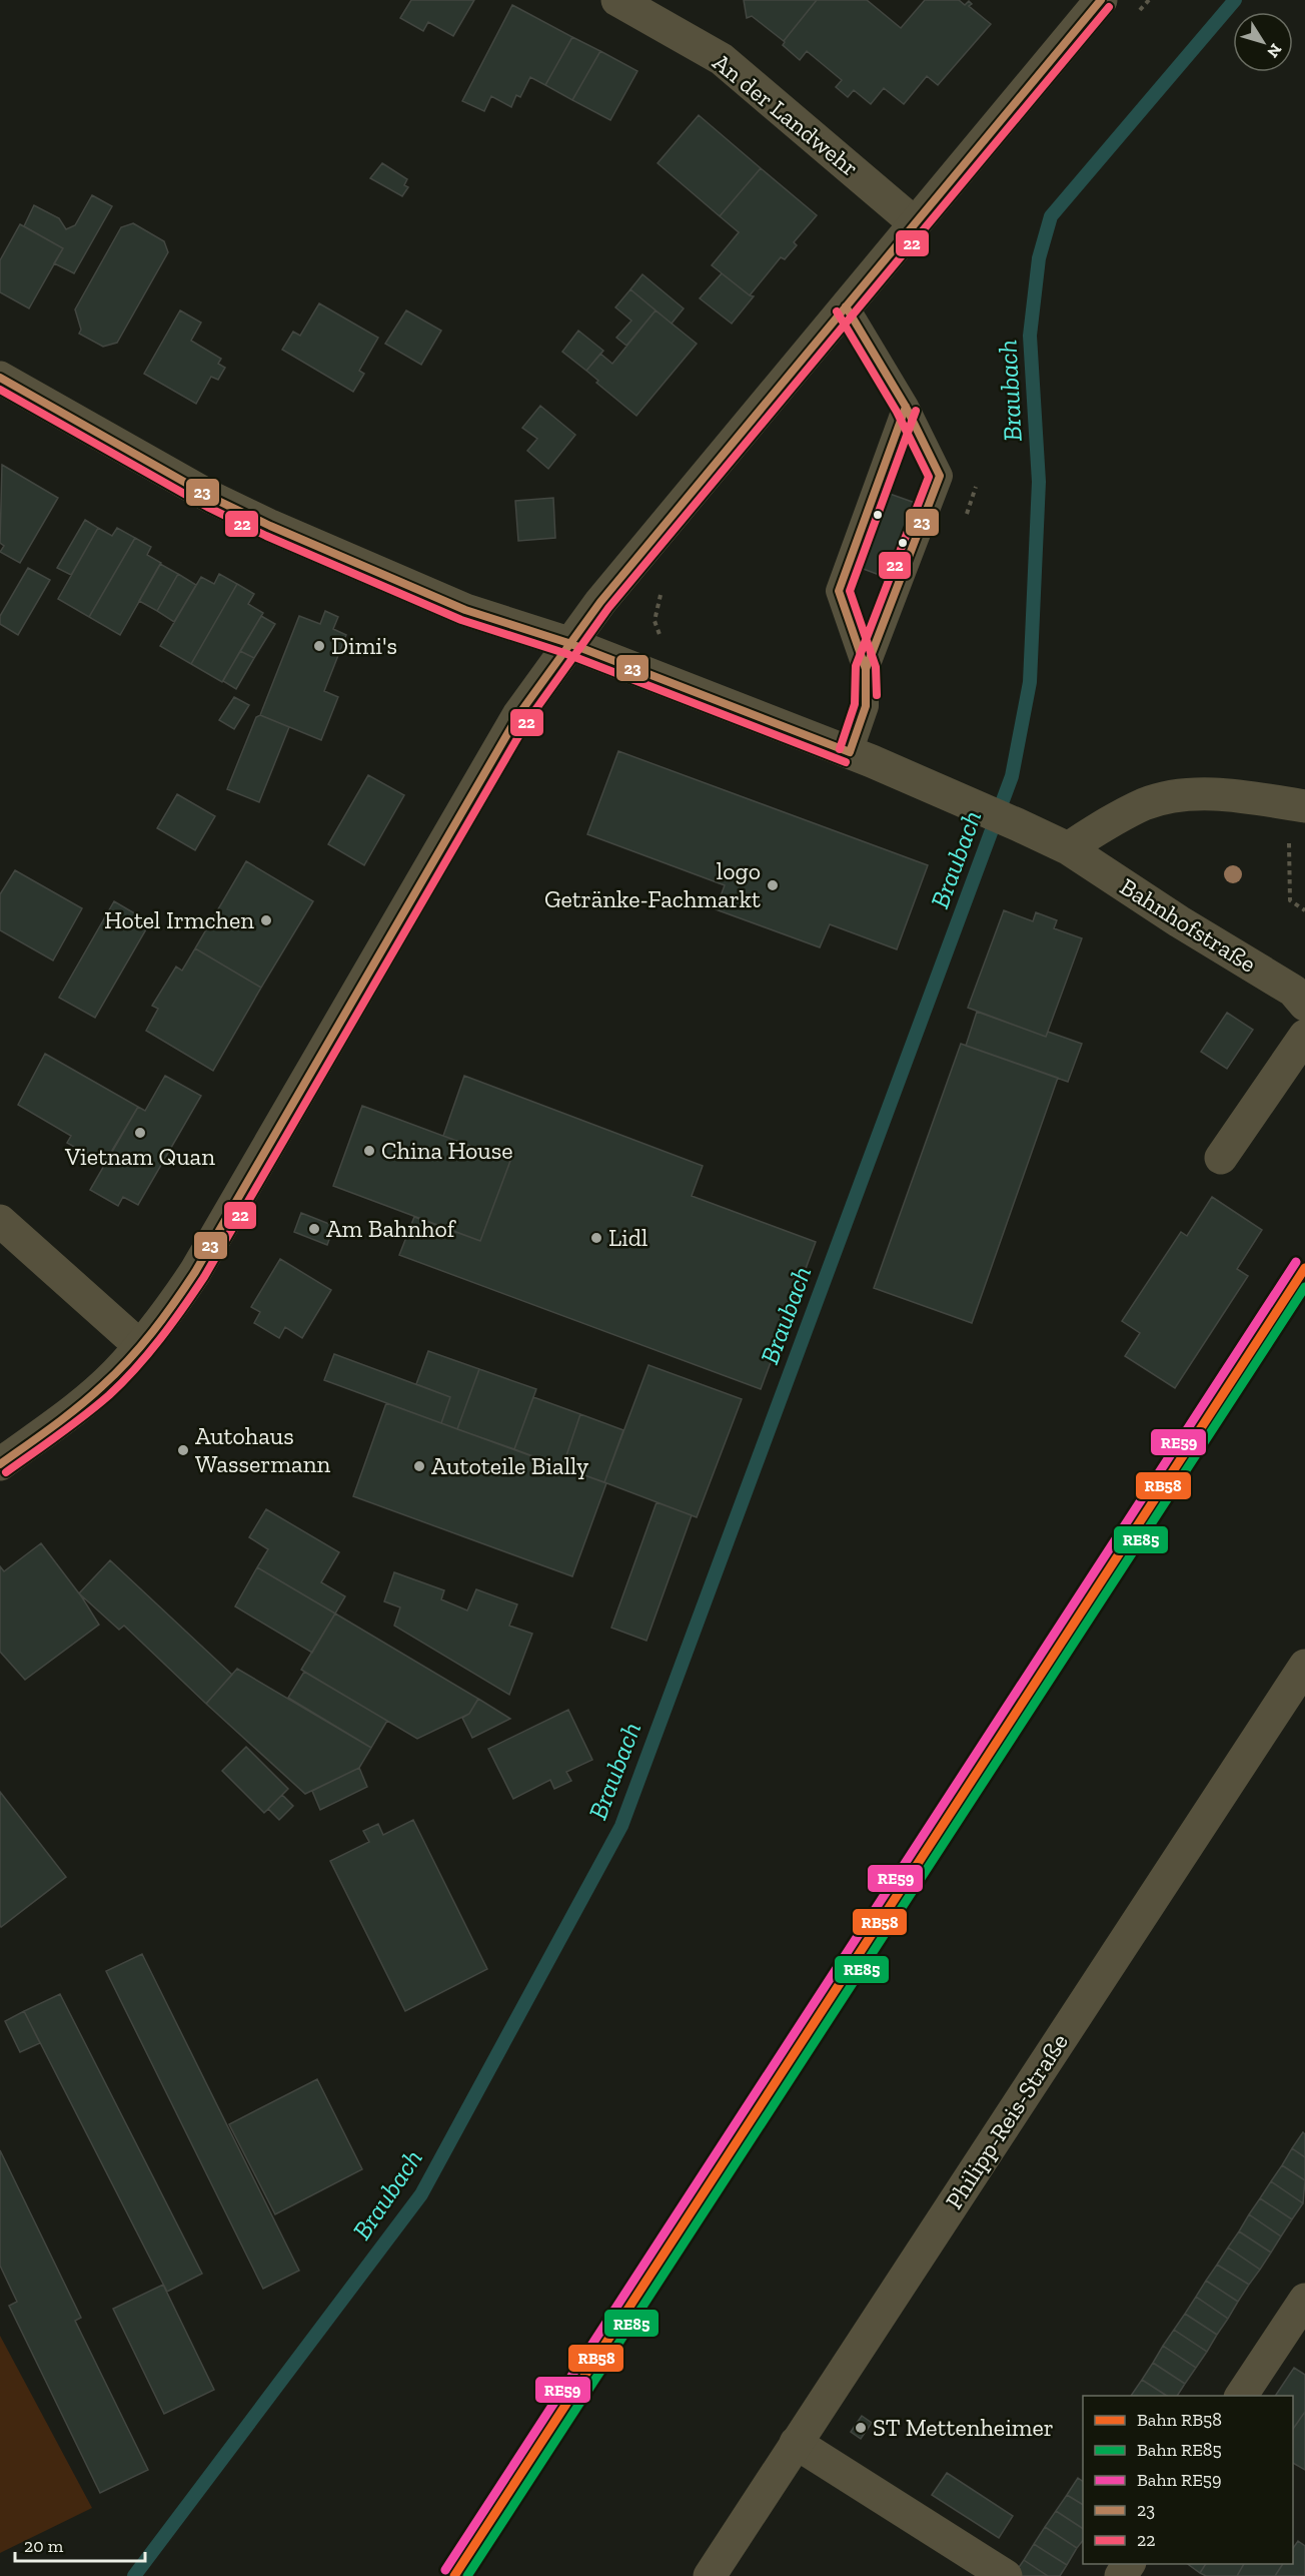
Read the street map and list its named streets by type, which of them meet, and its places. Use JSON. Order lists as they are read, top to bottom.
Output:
{
  "streets": {
    "street": ["An der Landwehr", "Bahnhofstraße", "Philipp-Reis-Straße"]
  },
  "water": ["Braubach"],
  "places": [
    "Dimi's",
    "logo Getränke-Fachmarkt",
    "Hotel Irmchen",
    "Vietnam Quan",
    "China House",
    "Am Bahnhof",
    "Lidl",
    "Autohaus Wassermann",
    "Autoteile Bially",
    "ST Mettenheimer"
  ],
  "lines": [
    "transit line 23",
    "transit line 22",
    "rail line RE59",
    "rail line RB58",
    "rail line RE85"
  ],
  "legend": [
    "Bahn RB58",
    "Bahn RE85",
    "Bahn RE59",
    "23",
    "22"
  ],
  "scale_bar": "20 m",
  "north": "bottom right"
}
